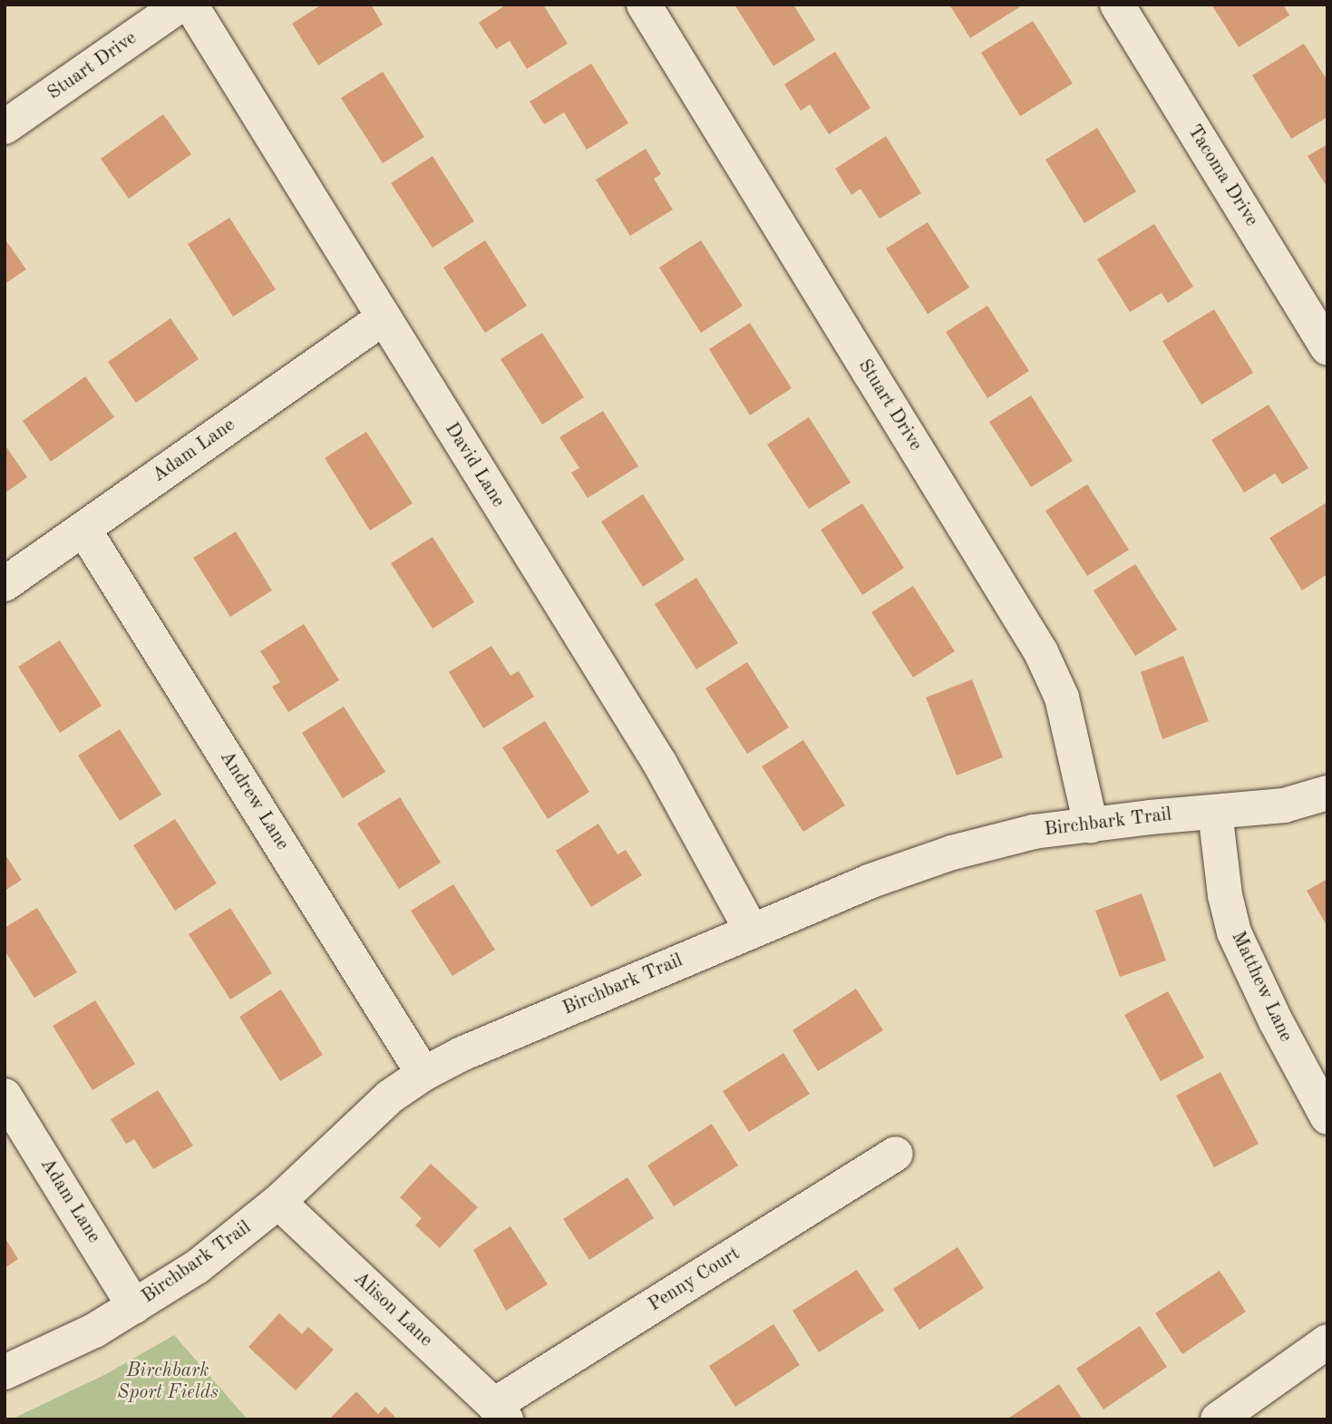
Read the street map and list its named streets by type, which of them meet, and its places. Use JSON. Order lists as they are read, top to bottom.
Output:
{
  "streets": {
    "street": [
      "Stuart Drive",
      "Tacoma Drive",
      "Adam Lane",
      "David Lane",
      "Andrew Lane",
      "Birchbark Trail",
      "Matthew Lane",
      "Penny Court",
      "Alison Lane"
    ]
  },
  "crossings": [
    ["Stuart Drive", "Birchbark Trail"],
    ["Adam Lane", "David Lane"],
    ["Adam Lane", "Andrew Lane"],
    ["Adam Lane", "Birchbark Trail"],
    ["David Lane", "Birchbark Trail"],
    ["Andrew Lane", "Birchbark Trail"],
    ["Birchbark Trail", "Matthew Lane"],
    ["Birchbark Trail", "Alison Lane"],
    ["Penny Court", "Alison Lane"]
  ],
  "parks": ["Birchbark Sport Fields"]
}
